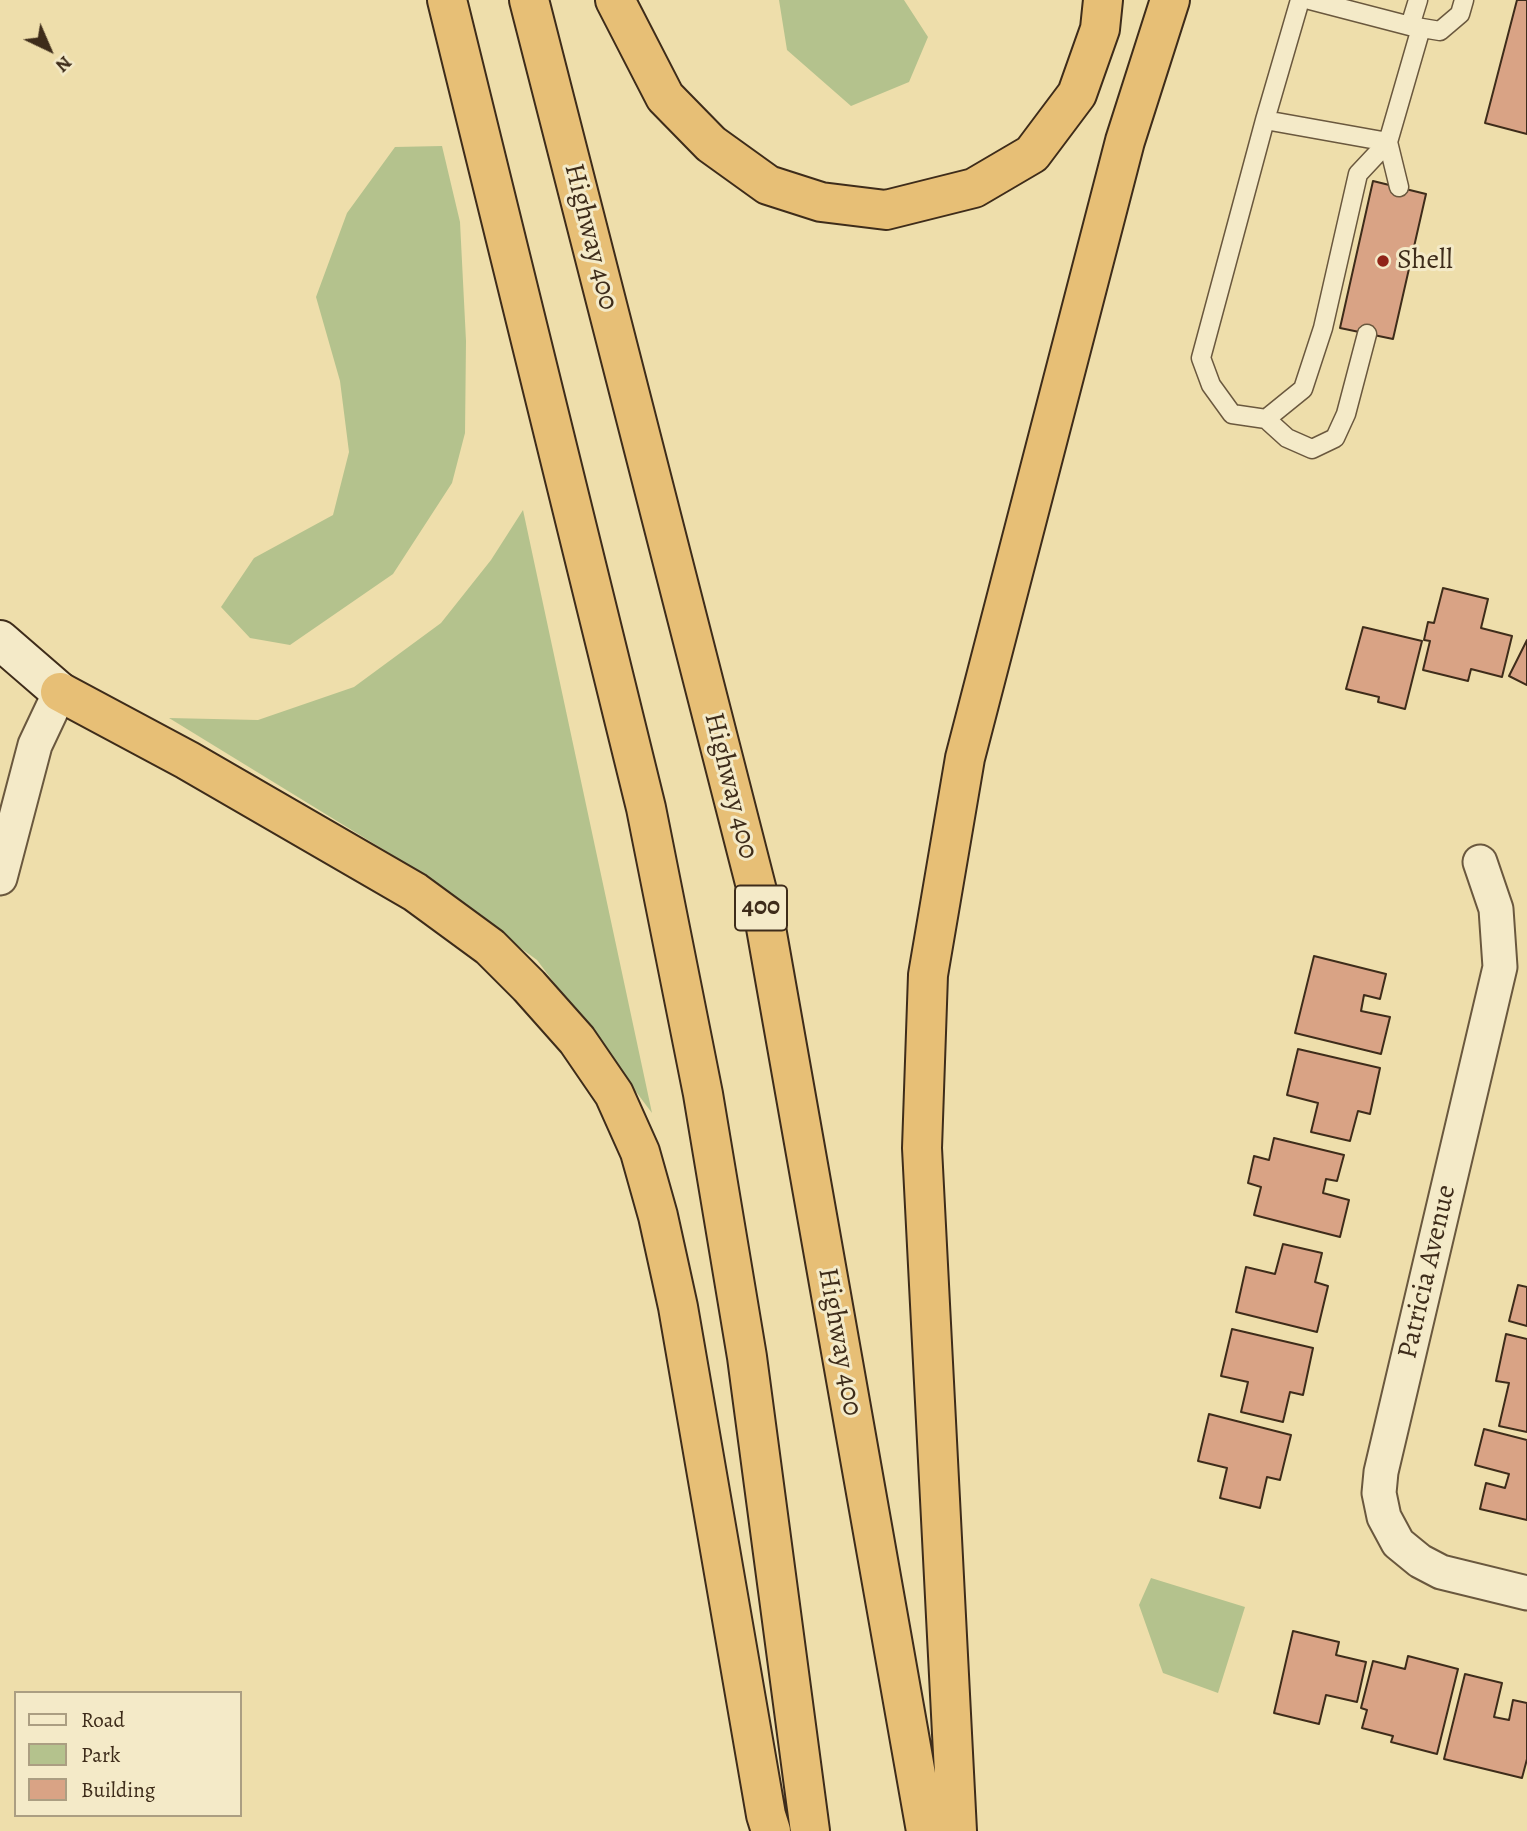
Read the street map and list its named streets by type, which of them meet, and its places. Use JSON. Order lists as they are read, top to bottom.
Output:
{
  "streets": {
    "highway": ["Highway 400", "400"],
    "street": ["Patricia Avenue"]
  },
  "places": ["Shell"],
  "legend": ["Road", "Park", "Building"],
  "north": "bottom right"
}
